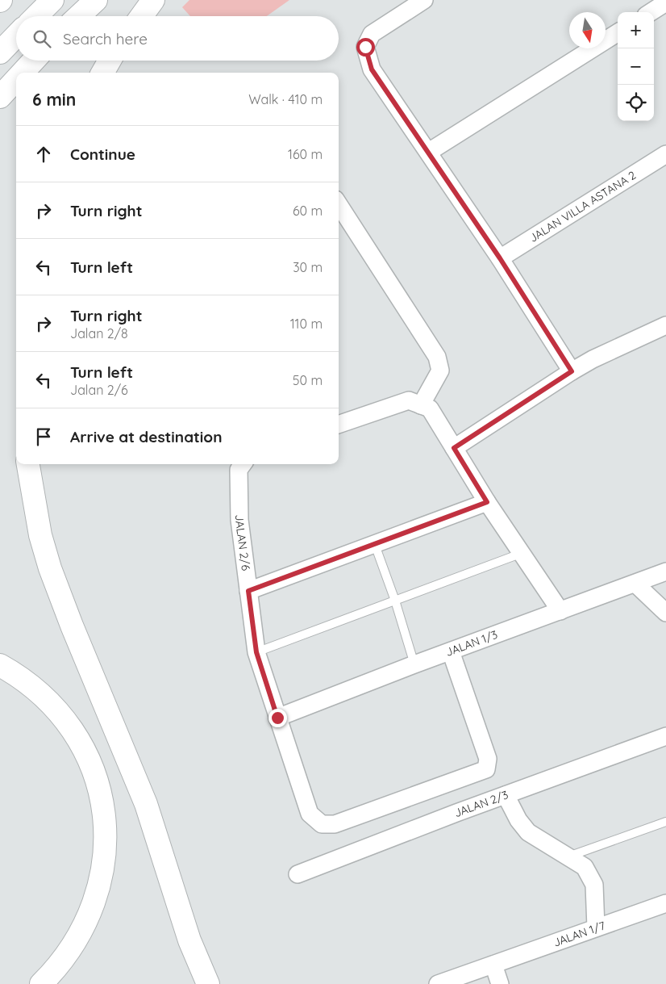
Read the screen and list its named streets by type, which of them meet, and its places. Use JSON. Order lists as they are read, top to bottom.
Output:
{
  "streets": {
    "street": [
      "JALAN VILLA ASTANA 2",
      "JALAN 2/6",
      "JALAN 1/3",
      "JALAN 2/3",
      "JALAN 1/7"
    ]
  },
  "crossings": [
    ["JALAN 2/6", "JALAN 1/3"]
  ],
  "north": "bottom",
  "page": {
    "map_buttons": ["+", "−"],
    "search": "Search here",
    "heading": ["6 min", "Walk · 410 m"],
    "list": [
      ["Continue", "160 m"],
      ["Turn right", "60 m"],
      ["Turn left", "30 m"],
      ["Turn right", "Jalan 2/8", "110 m"],
      ["Turn left", "Jalan 2/6", "50 m"],
      "Arrive at destination"
    ]
  }
}
